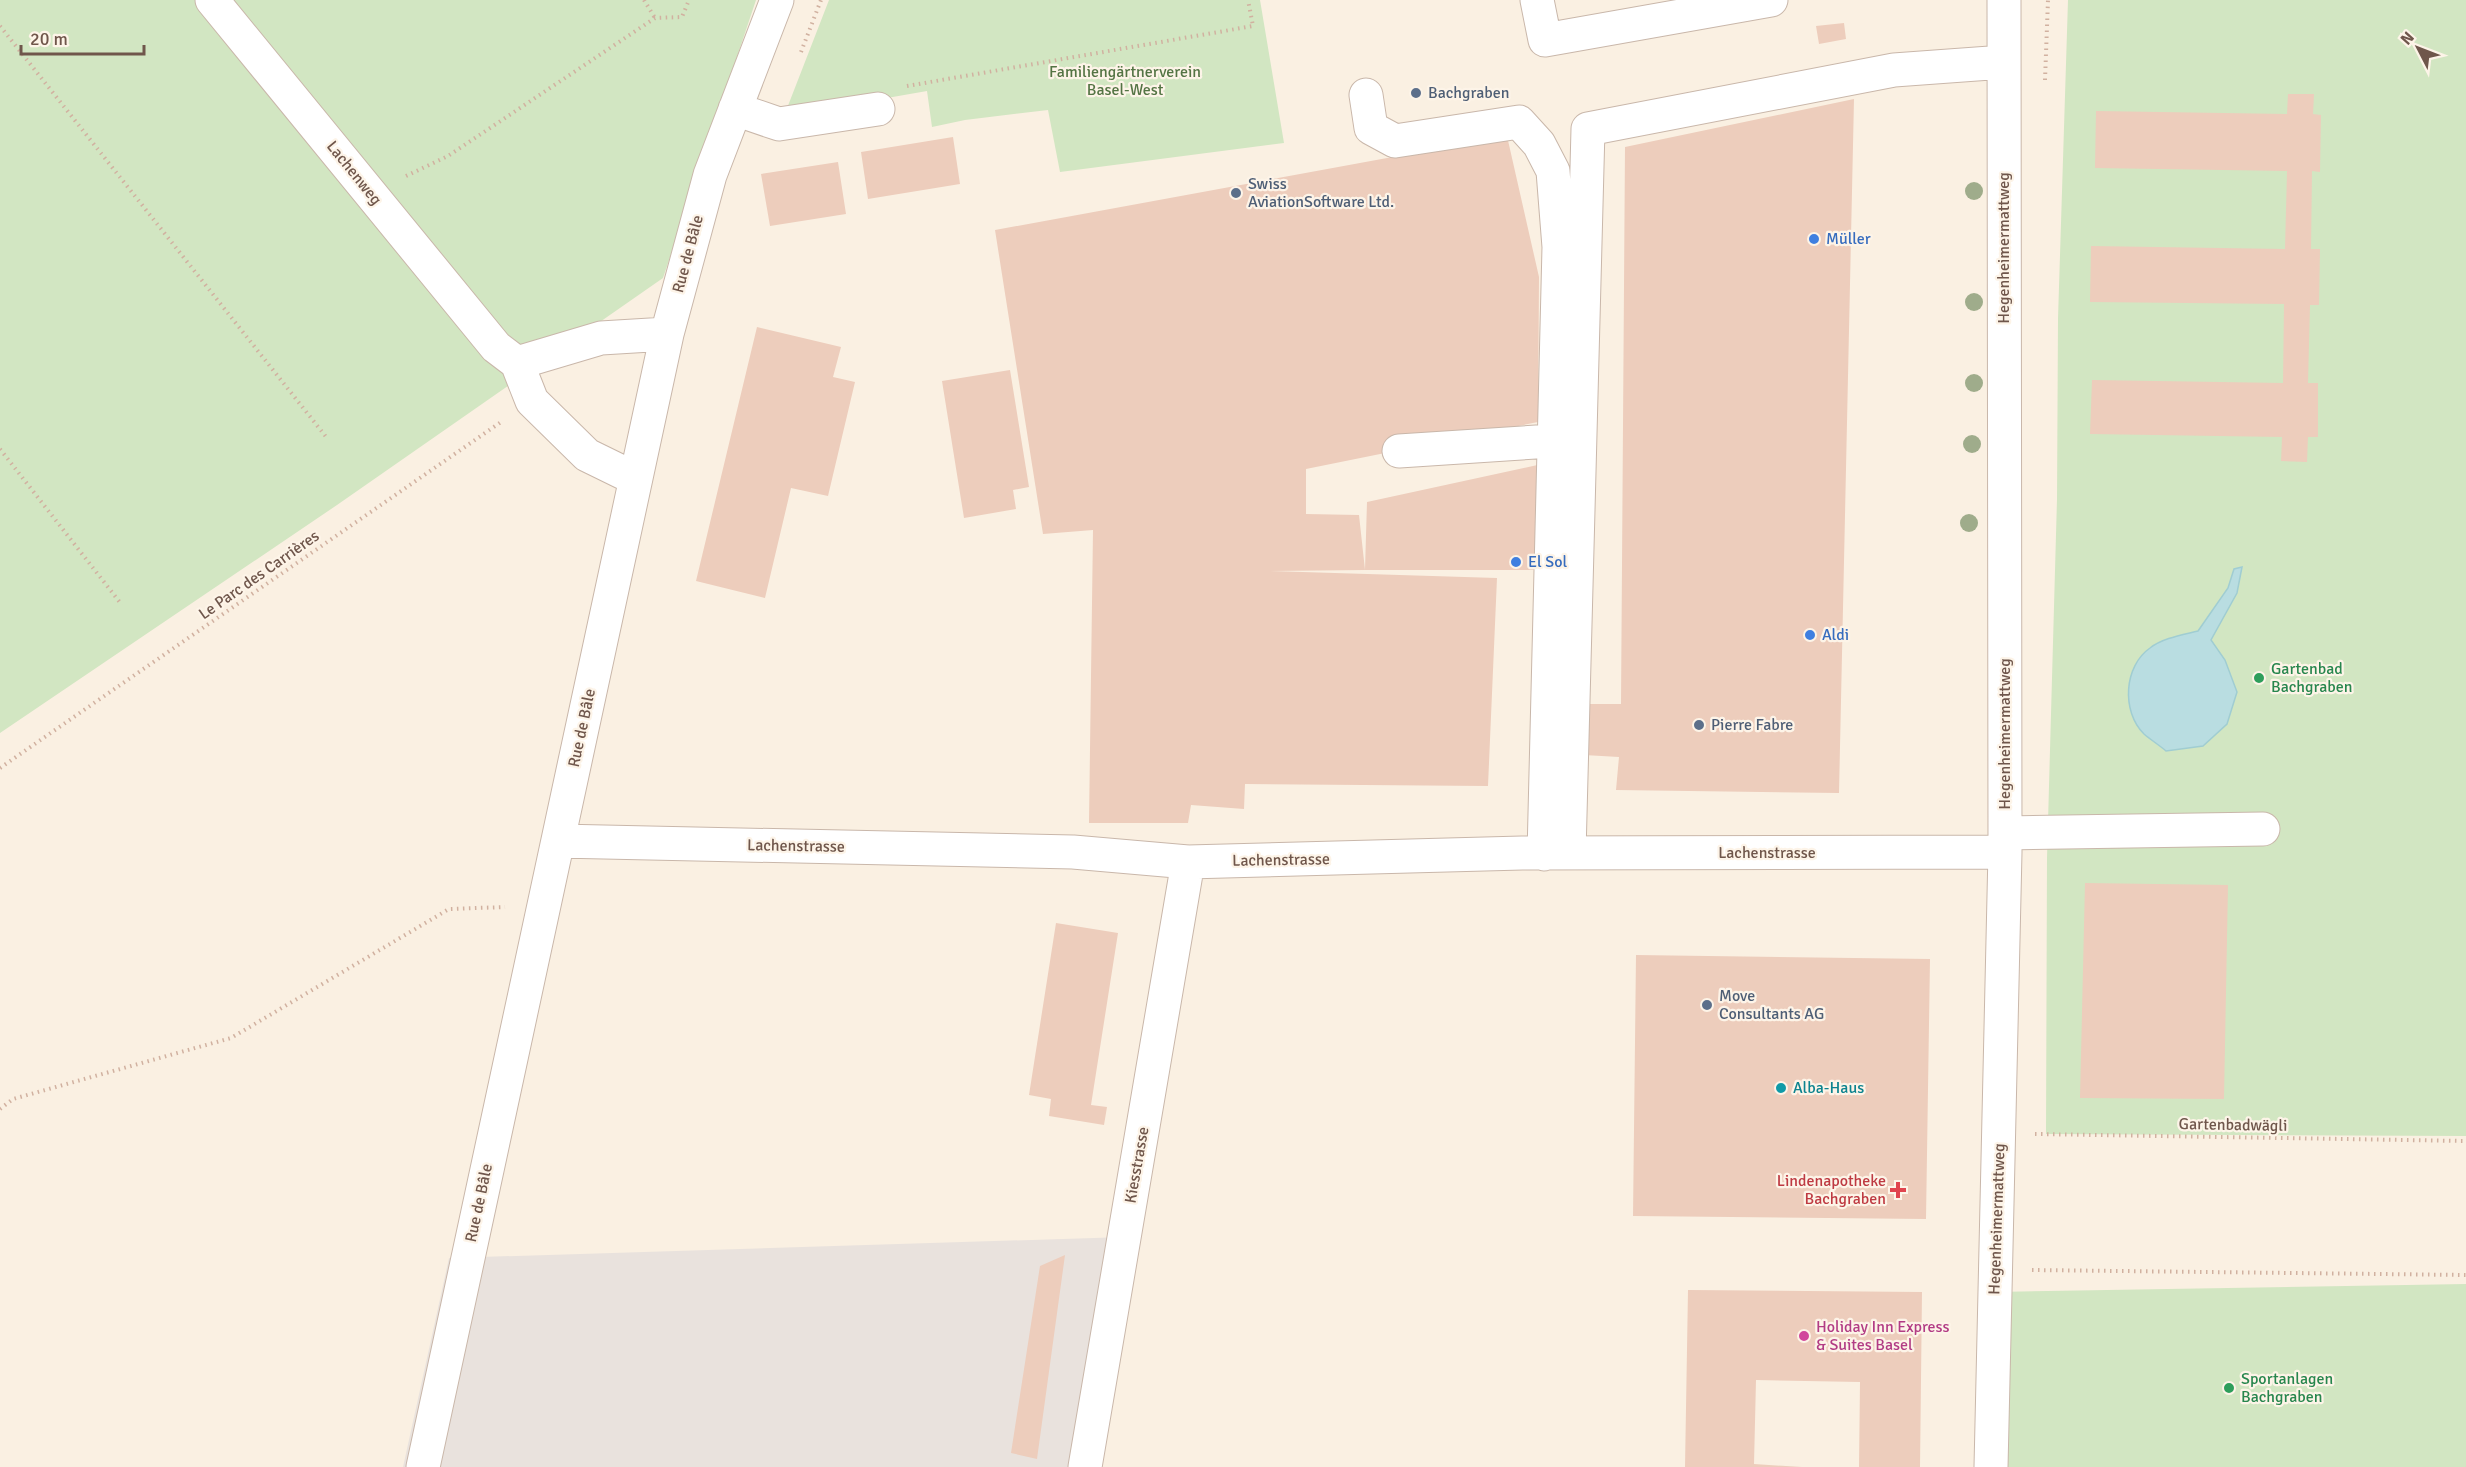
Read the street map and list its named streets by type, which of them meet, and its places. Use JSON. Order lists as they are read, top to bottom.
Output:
{
  "streets": {
    "street": [
      "Lachenweg",
      "Hegenheimermattweg",
      "Rue de Bâle",
      "Lachenstrasse",
      "Kiesstrasse"
    ],
    "path": ["Le Parc des Carrières", "Gartenbadwägli"]
  },
  "crossings": [
    ["Lachenweg", "Le Parc des Carrières"],
    ["Hegenheimermattweg", "Lachenstrasse"],
    ["Hegenheimermattweg", "Gartenbadwägli"],
    ["Rue de Bâle", "Lachenstrasse"],
    ["Lachenstrasse", "Kiesstrasse"]
  ],
  "parks": ["Familiengärtnerverein Basel-West"],
  "places": {
    "other": [
      "Bachgraben",
      "Swiss AviationSoftware Ltd.",
      "Müller",
      "El Sol",
      "Aldi",
      "Gartenbad Bachgraben",
      "Pierre Fabre",
      "Move Consultants AG",
      "Alba-Haus",
      "Holiday Inn Express & Suites Basel",
      "Sportanlagen Bachgraben"
    ],
    "health": ["Lindenapotheke Bachgraben"]
  },
  "scale_bar": "20 m",
  "north": "top left"
}
